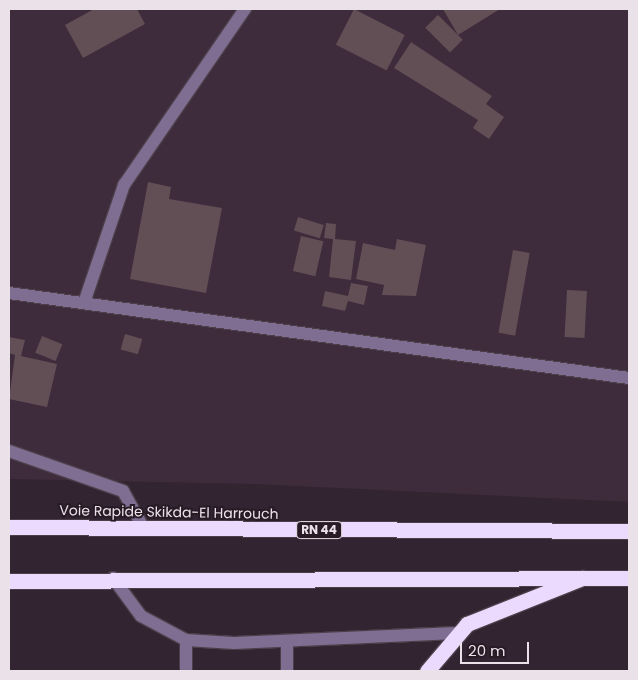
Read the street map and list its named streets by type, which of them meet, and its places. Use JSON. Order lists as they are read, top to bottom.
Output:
{
  "streets": {
    "highway": ["Voie Rapide Skikda-El Harrouch", "RN 44"]
  },
  "scale_bar": "20 m"
}
